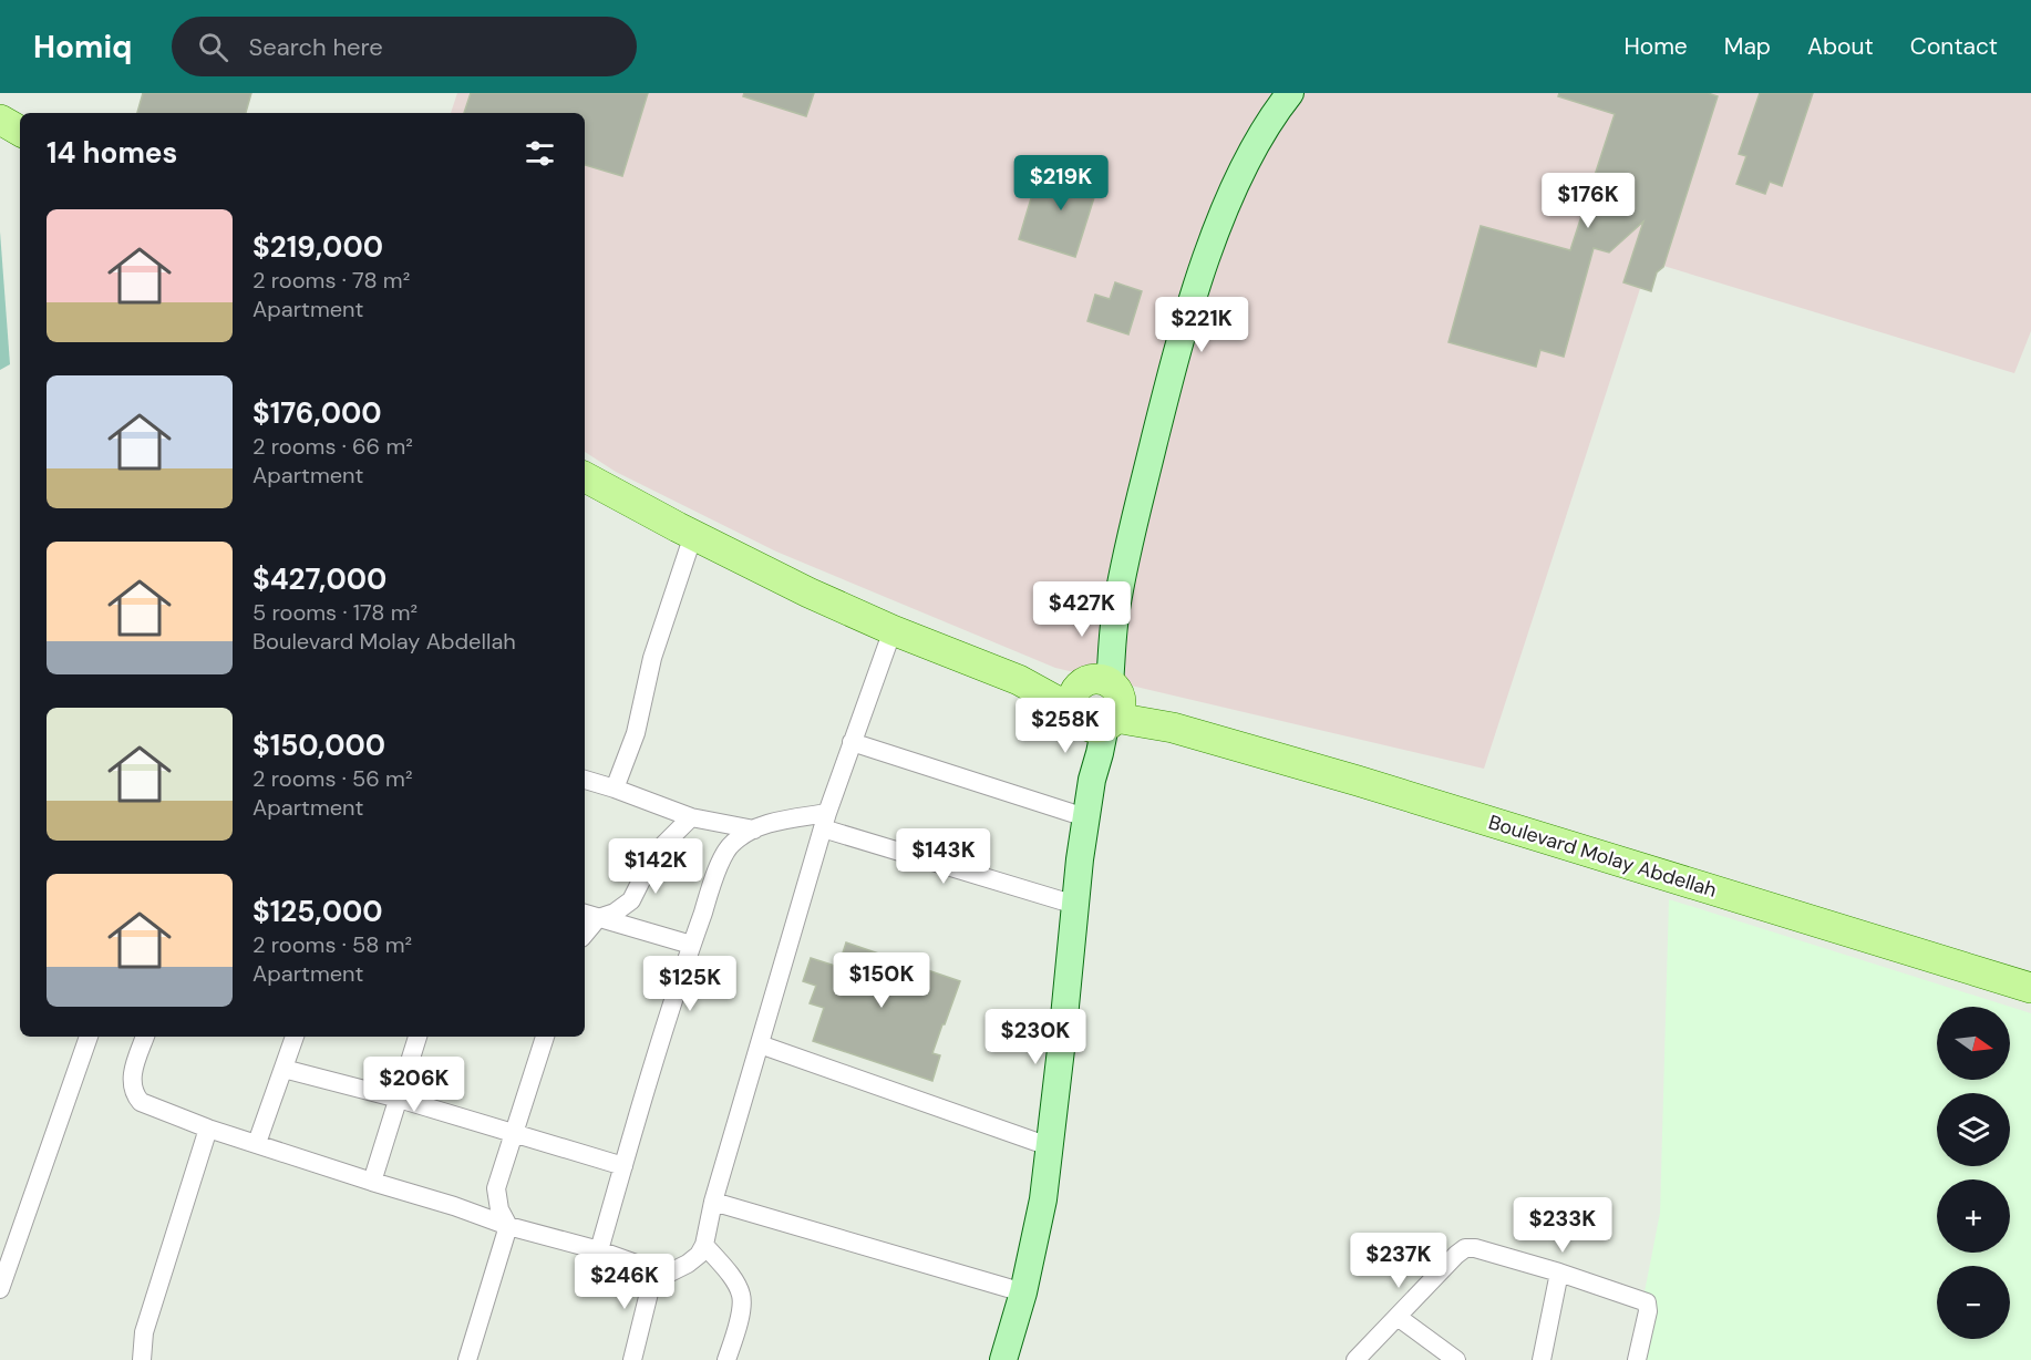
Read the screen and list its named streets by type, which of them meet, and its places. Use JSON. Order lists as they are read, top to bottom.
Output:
{
  "streets": {
    "main road": ["Boulevard Molay Abdellah"]
  },
  "north": "right",
  "page": {
    "header": "Homiq",
    "search": "Search here",
    "nav": [
      "Home",
      "Map",
      "About",
      "Contact"
    ],
    "heading": "14 homes",
    "price": [
      "$219K",
      "$176K",
      "$221K",
      "$427K",
      "$258K",
      "$143K",
      "$142K",
      "$150K",
      "$125K",
      "$230K",
      "$206K",
      "$233K",
      "$237K",
      "$246K"
    ],
    "list": [
      {
        "name": "$219,000",
        "note": "2 rooms · 78 m² · Apartment"
      },
      {
        "name": "$176,000",
        "note": "2 rooms · 66 m² · Apartment"
      },
      {
        "name": "$427,000",
        "note": "5 rooms · 178 m² · Boulevard Molay Abdellah"
      },
      {
        "name": "$150,000",
        "note": "2 rooms · 56 m² · Apartment"
      },
      {
        "name": "$125,000",
        "note": "2 rooms · 58 m² · Apartment"
      }
    ],
    "map_buttons": ["+", "−"]
  }
}
